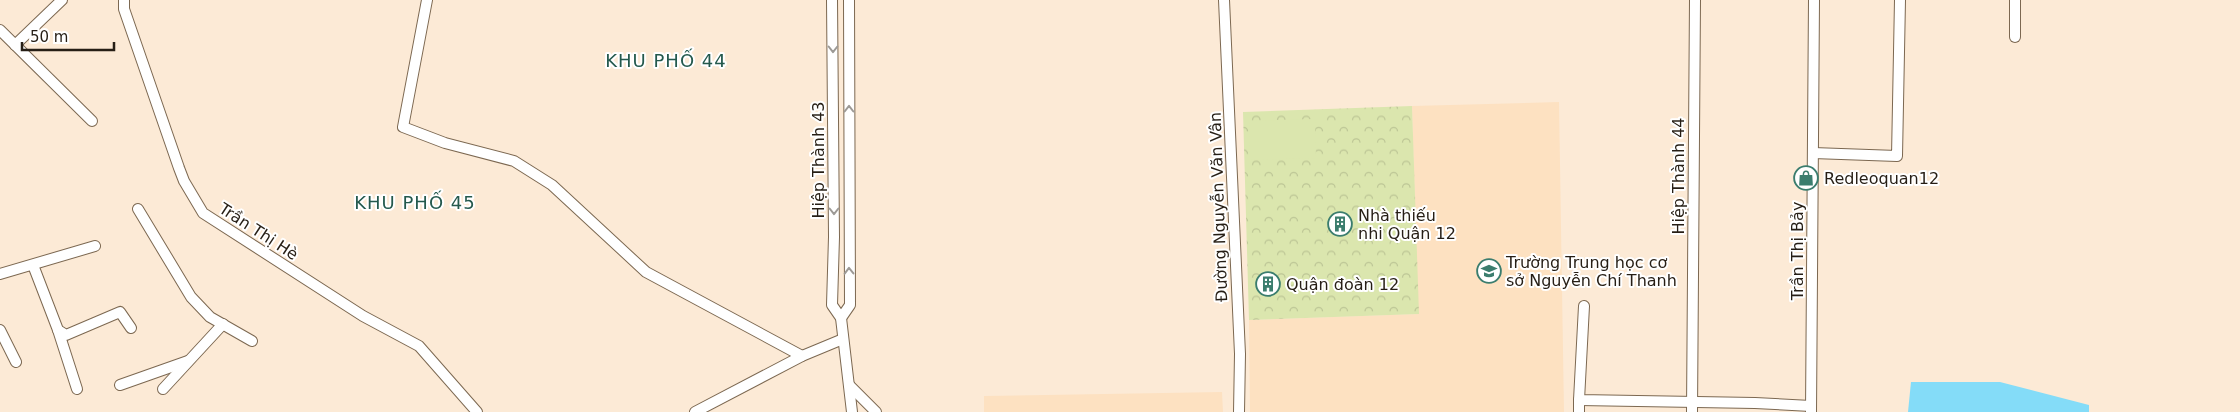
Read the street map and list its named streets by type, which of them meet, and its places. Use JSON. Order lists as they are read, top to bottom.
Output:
{
  "streets": {
    "street": [
      "Hiệp Thành 43",
      "Hiệp Thành 44",
      "Đường Nguyễn Văn Vân",
      "Trần Thị Hè",
      "Trần Thị Bảy"
    ]
  },
  "districts": ["KHU PHỐ 44", "KHU PHỐ 45"],
  "places": {
    "shop": ["Redleoquan12"],
    "building": ["Nhà thiếu nhi Quận 12", "Quận đoàn 12"],
    "school or university": ["Trường Trung học cơ sở Nguyễn Chí Thanh"]
  },
  "scale_bar": "50 m"
}
